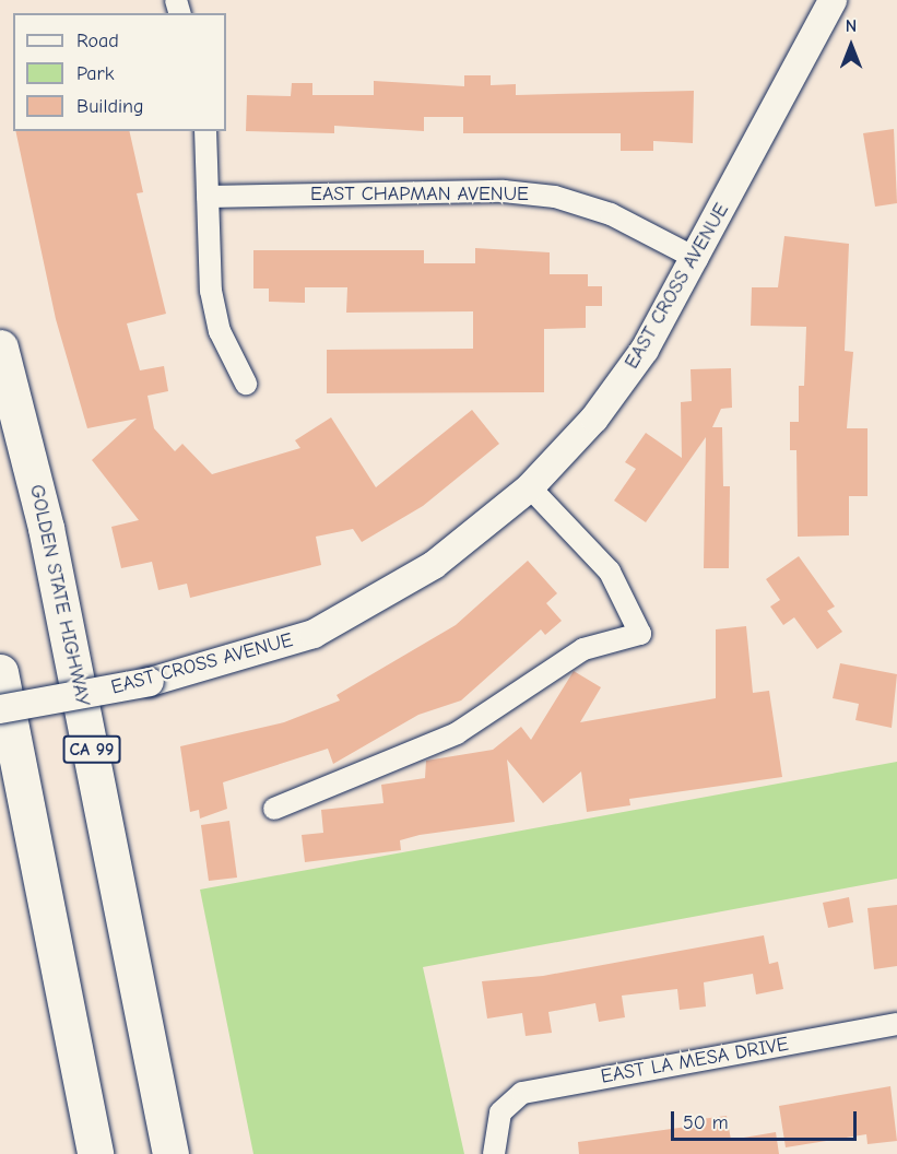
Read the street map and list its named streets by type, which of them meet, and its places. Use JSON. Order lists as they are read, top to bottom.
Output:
{
  "streets": {
    "highway": ["GOLDEN STATE HIGHWAY", "CA 99"],
    "street": ["EAST CHAPMAN AVENUE", "EAST CROSS AVENUE", "EAST LA MESA DRIVE"]
  },
  "crossings": [
    ["EAST CHAPMAN AVENUE", "EAST CROSS AVENUE"]
  ],
  "legend": ["Road", "Park", "Building"],
  "scale_bar": "50 m",
  "north": "top"
}
